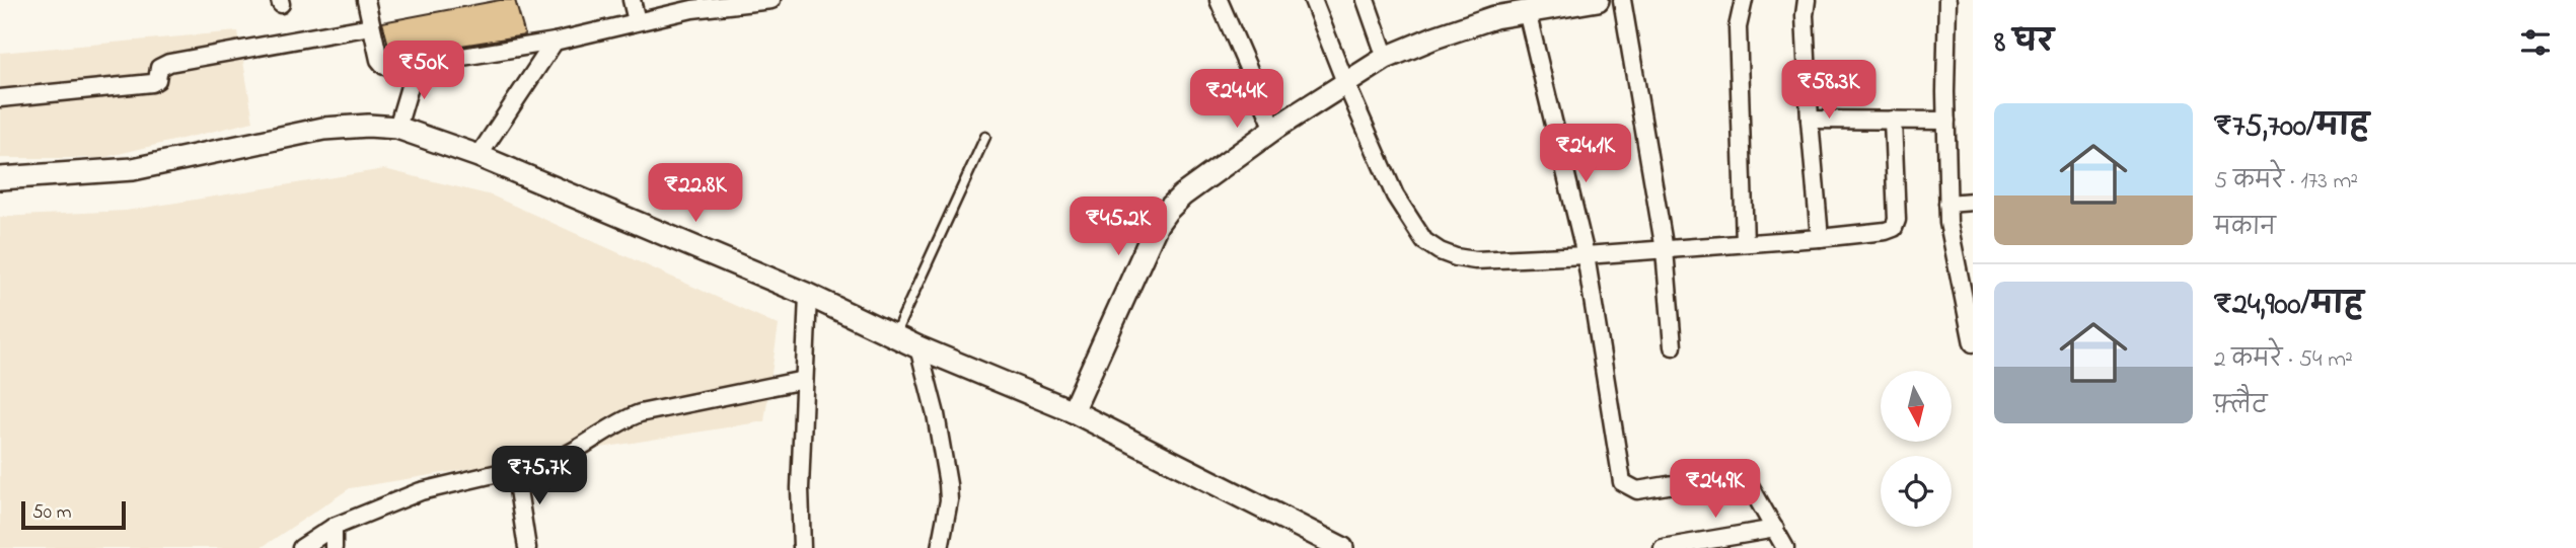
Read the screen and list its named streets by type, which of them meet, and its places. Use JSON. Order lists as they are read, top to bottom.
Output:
{
  "scale_bar": "50 m",
  "north": "bottom",
  "page": {
    "heading": "8 घर",
    "price": [
      "₹50K",
      "₹58.3K",
      "₹24.4K",
      "₹24.1K",
      "₹22.8K",
      "₹45.2K",
      "₹75.7K",
      "₹24.9K"
    ],
    "list": [
      {
        "name": "₹75,700/माह",
        "note": "5 कमरे · 173 m² · मकान"
      },
      {
        "name": "₹24,900/माह",
        "note": "2 कमरे · 54 m² · फ़्लैट"
      }
    ],
    "scale": "50 m"
  }
}
